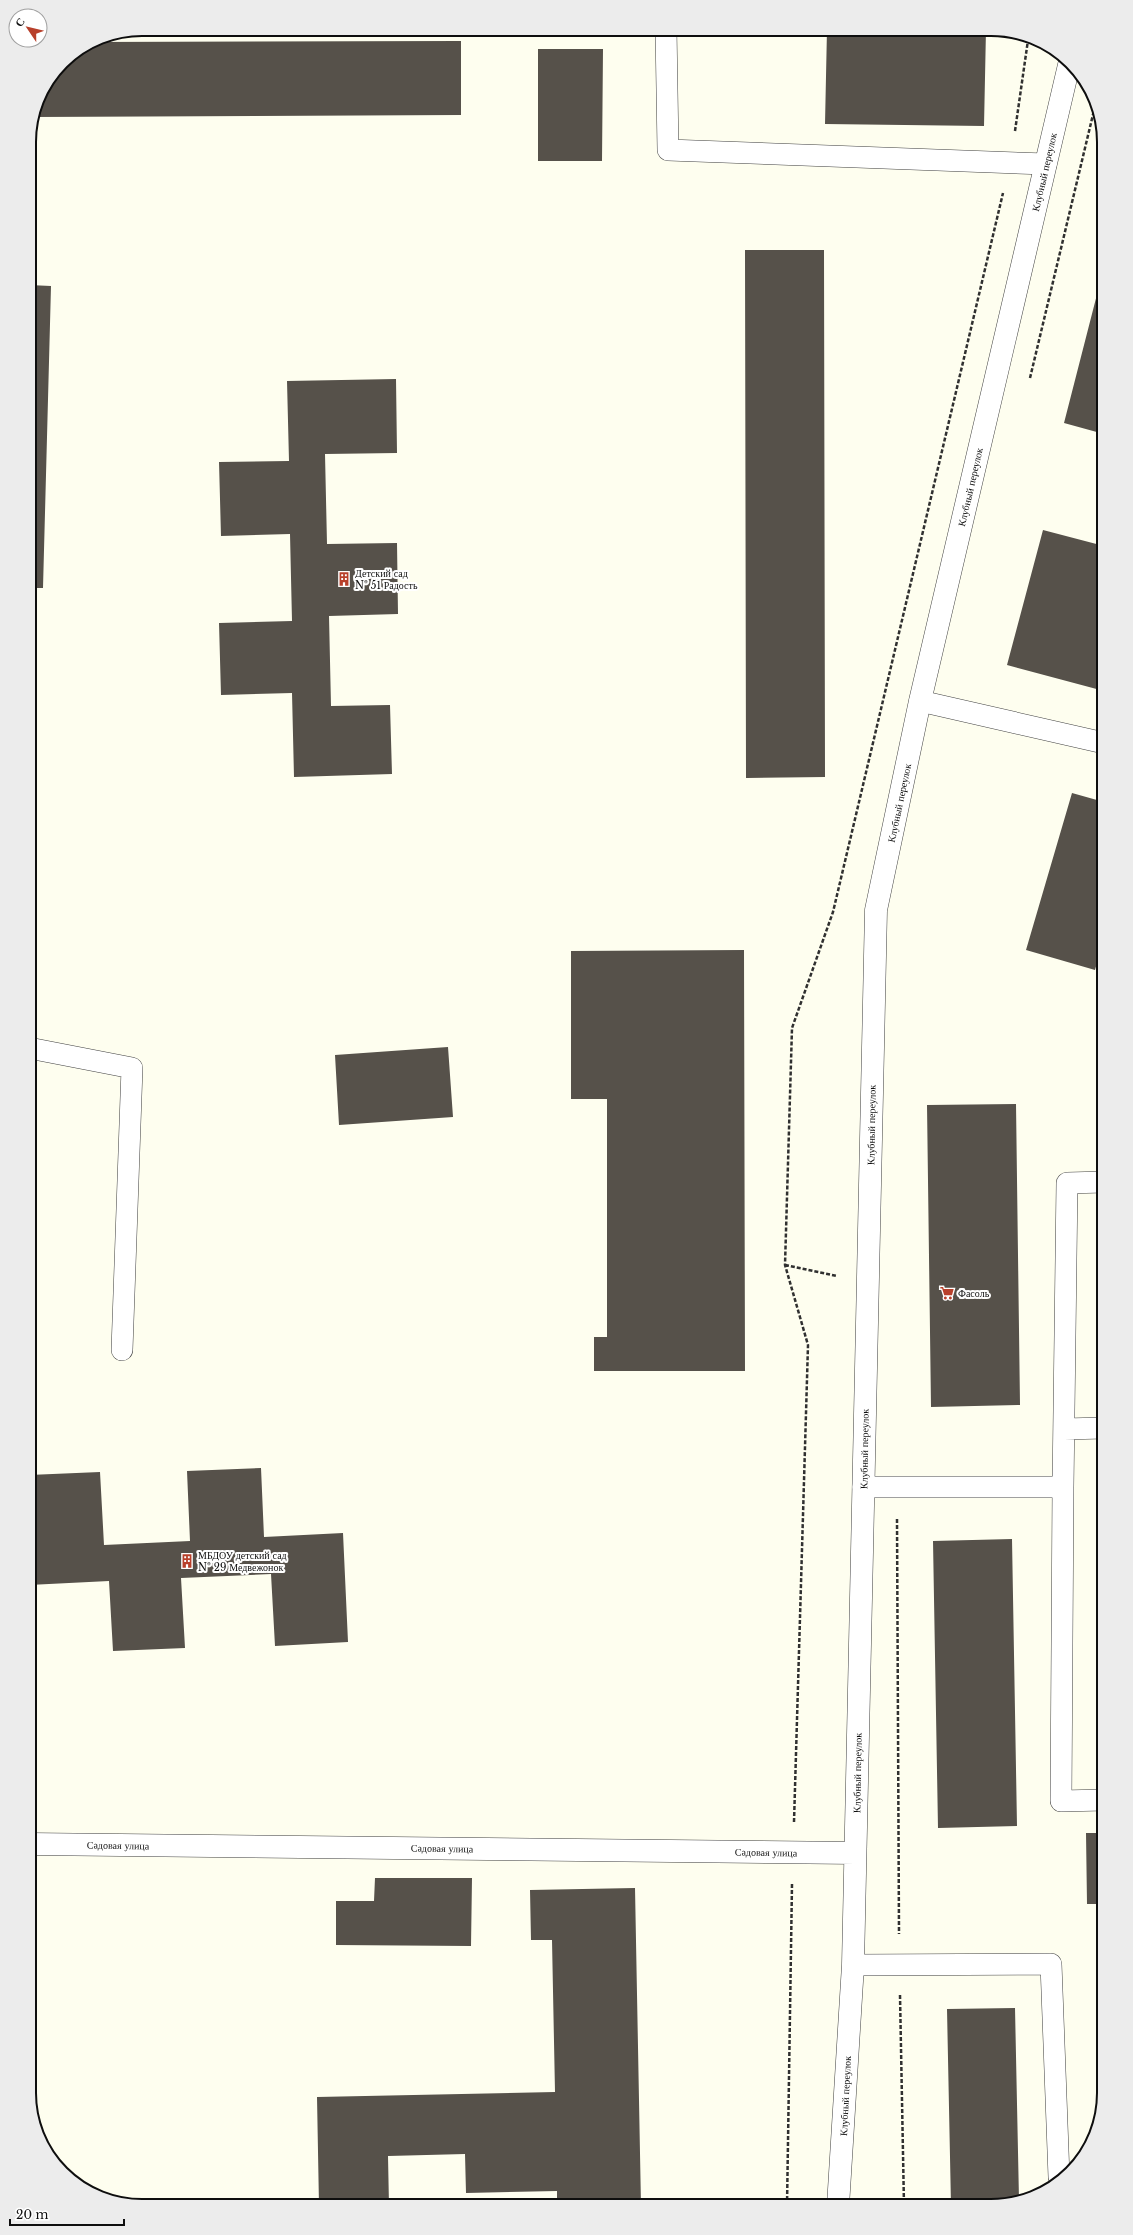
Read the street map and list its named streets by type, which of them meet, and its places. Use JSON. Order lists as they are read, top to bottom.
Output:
{
  "streets": {
    "street": ["Клубный переулок", "Садовая улица"]
  },
  "crossings": [
    ["Клубный переулок", "Садовая улица"]
  ],
  "places": {
    "building": ["Детский сад № 51 Радость", "МБДОУ детский сад № 29 Медвежонок"],
    "supermarket": ["Фасоль"]
  },
  "scale_bar": "20 m",
  "north": "top left"
}
